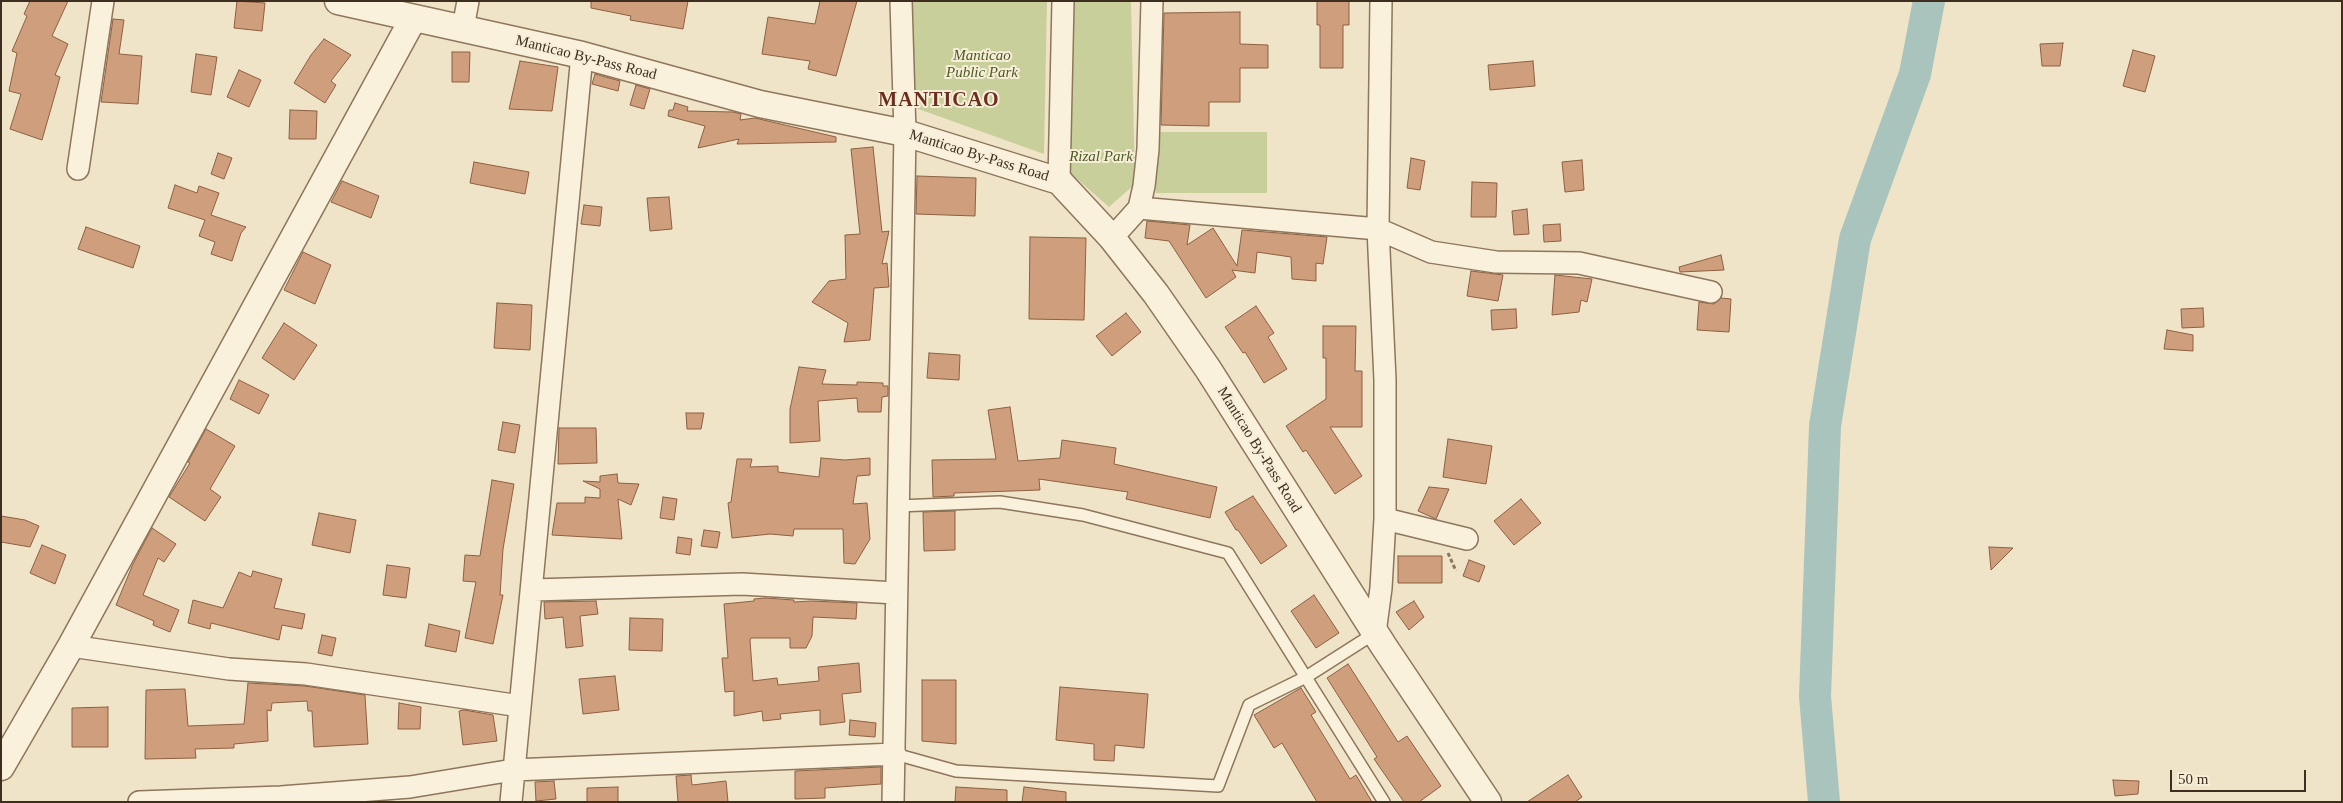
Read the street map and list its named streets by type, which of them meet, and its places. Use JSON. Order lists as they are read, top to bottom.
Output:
{
  "streets": {
    "street": ["Manticao By-Pass Road"]
  },
  "districts": ["MANTICAO"],
  "parks": ["Manticao Public Park", "Rizal Park"],
  "scale_bar": "50 m"
}
